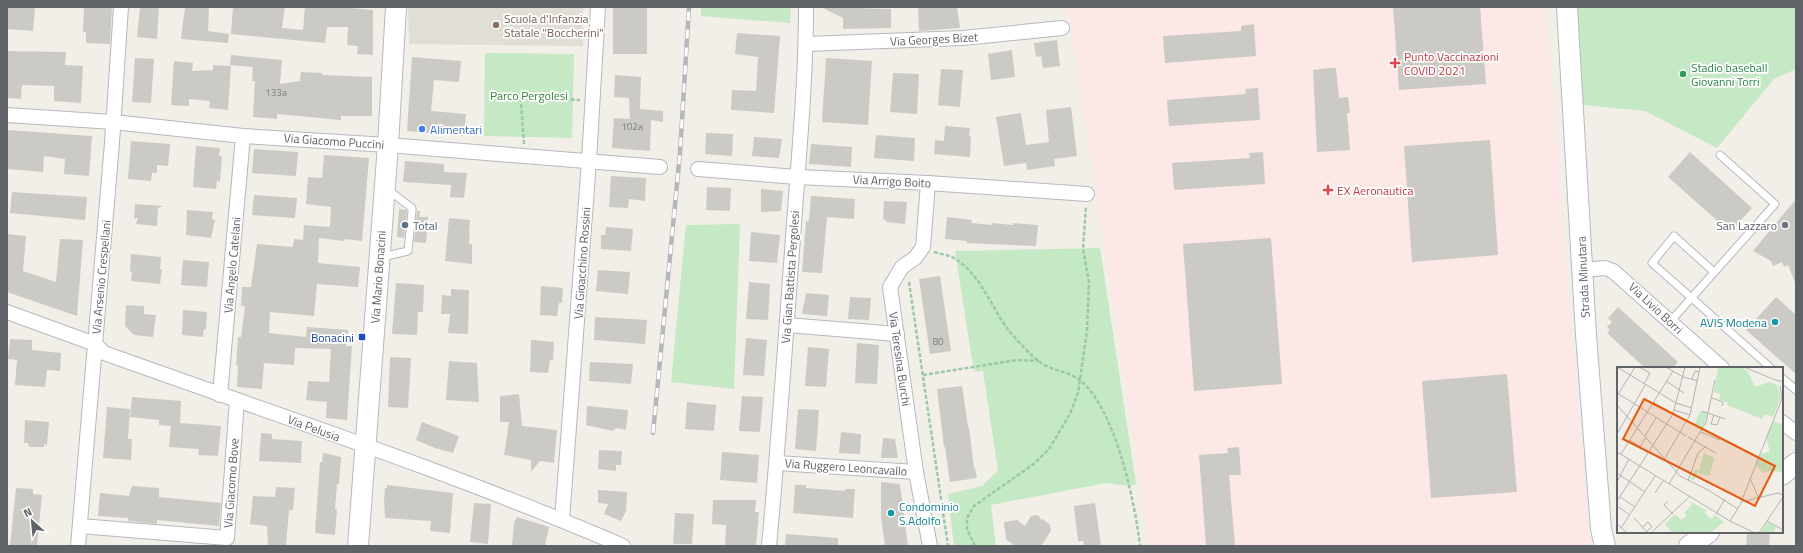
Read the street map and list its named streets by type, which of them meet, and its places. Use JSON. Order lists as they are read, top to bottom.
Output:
{
  "streets": {
    "main road": ["Via Mario Bonacini", "Strada Minutara"],
    "street": [
      "Via Georges Bizet",
      "Via Giacomo Puccini",
      "Via Arrigo Boito",
      "Via Gioacchino Rossini",
      "Via Angelo Catelani",
      "Via Arsenio Crespellani",
      "Via Gian Battista Pergolesi",
      "Via Livio Borri",
      "Via Teresina Burchi",
      "Via Pelusia",
      "Via Ruggero Leoncavallo",
      "Via Giacomo Bove"
    ]
  },
  "crossings": [
    ["Via Georges Bizet", "Via Gian Battista Pergolesi"],
    ["Via Giacomo Puccini", "Via Gioacchino Rossini"],
    ["Via Giacomo Puccini", "Via Angelo Catelani"],
    ["Via Giacomo Puccini", "Via Arsenio Crespellani"],
    ["Via Giacomo Puccini", "Via Mario Bonacini"],
    ["Via Arrigo Boito", "Via Gian Battista Pergolesi"],
    ["Via Arrigo Boito", "Via Teresina Burchi"],
    ["Via Gioacchino Rossini", "Via Pelusia"],
    ["Via Angelo Catelani", "Via Pelusia"],
    ["Via Arsenio Crespellani", "Via Pelusia"],
    ["Via Arsenio Crespellani", "Via Giacomo Bove"],
    ["Via Mario Bonacini", "Via Pelusia"],
    ["Via Gian Battista Pergolesi", "Via Ruggero Leoncavallo"],
    ["Strada Minutara", "Via Livio Borri"],
    ["Via Teresina Burchi", "Via Ruggero Leoncavallo"],
    ["Via Pelusia", "Via Giacomo Bove"]
  ],
  "parks": ["Parco Pergolesi"],
  "places": {
    "other": [
      "Scuola d'Infanzia Statale \"Boccherini\"",
      "Stadio baseball Giovanni Torri",
      "Alimentari",
      "Total",
      "San Lazzaro",
      "AVIS Modena",
      "Condominio S.Adolfo"
    ],
    "health": ["Punto Vaccinazioni COVID 2021", "EX Aeronautica"],
    "transit": ["Bonacini"]
  },
  "house_numbers": ["133a", "102a", "80"],
  "north": "top left"
}
